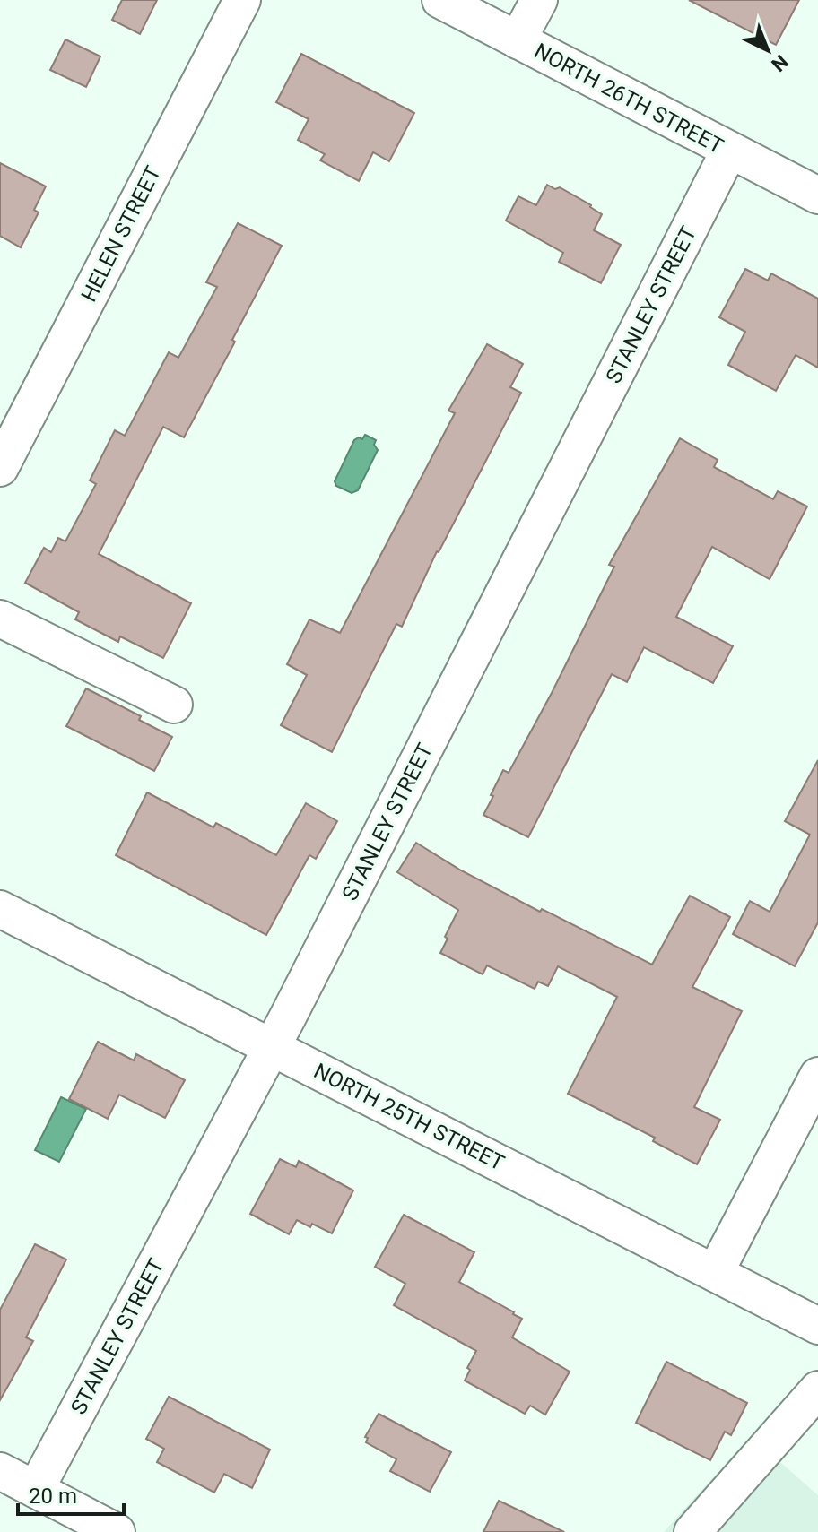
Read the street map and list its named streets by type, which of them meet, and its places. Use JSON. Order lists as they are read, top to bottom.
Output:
{
  "streets": {
    "street": [
      "NORTH 26TH STREET",
      "HELEN STREET",
      "STANLEY STREET",
      "NORTH 25TH STREET"
    ]
  },
  "crossings": [
    ["NORTH 26TH STREET", "STANLEY STREET"],
    ["STANLEY STREET", "NORTH 25TH STREET"]
  ],
  "scale_bar": "20 m",
  "north": "bottom right"
}
